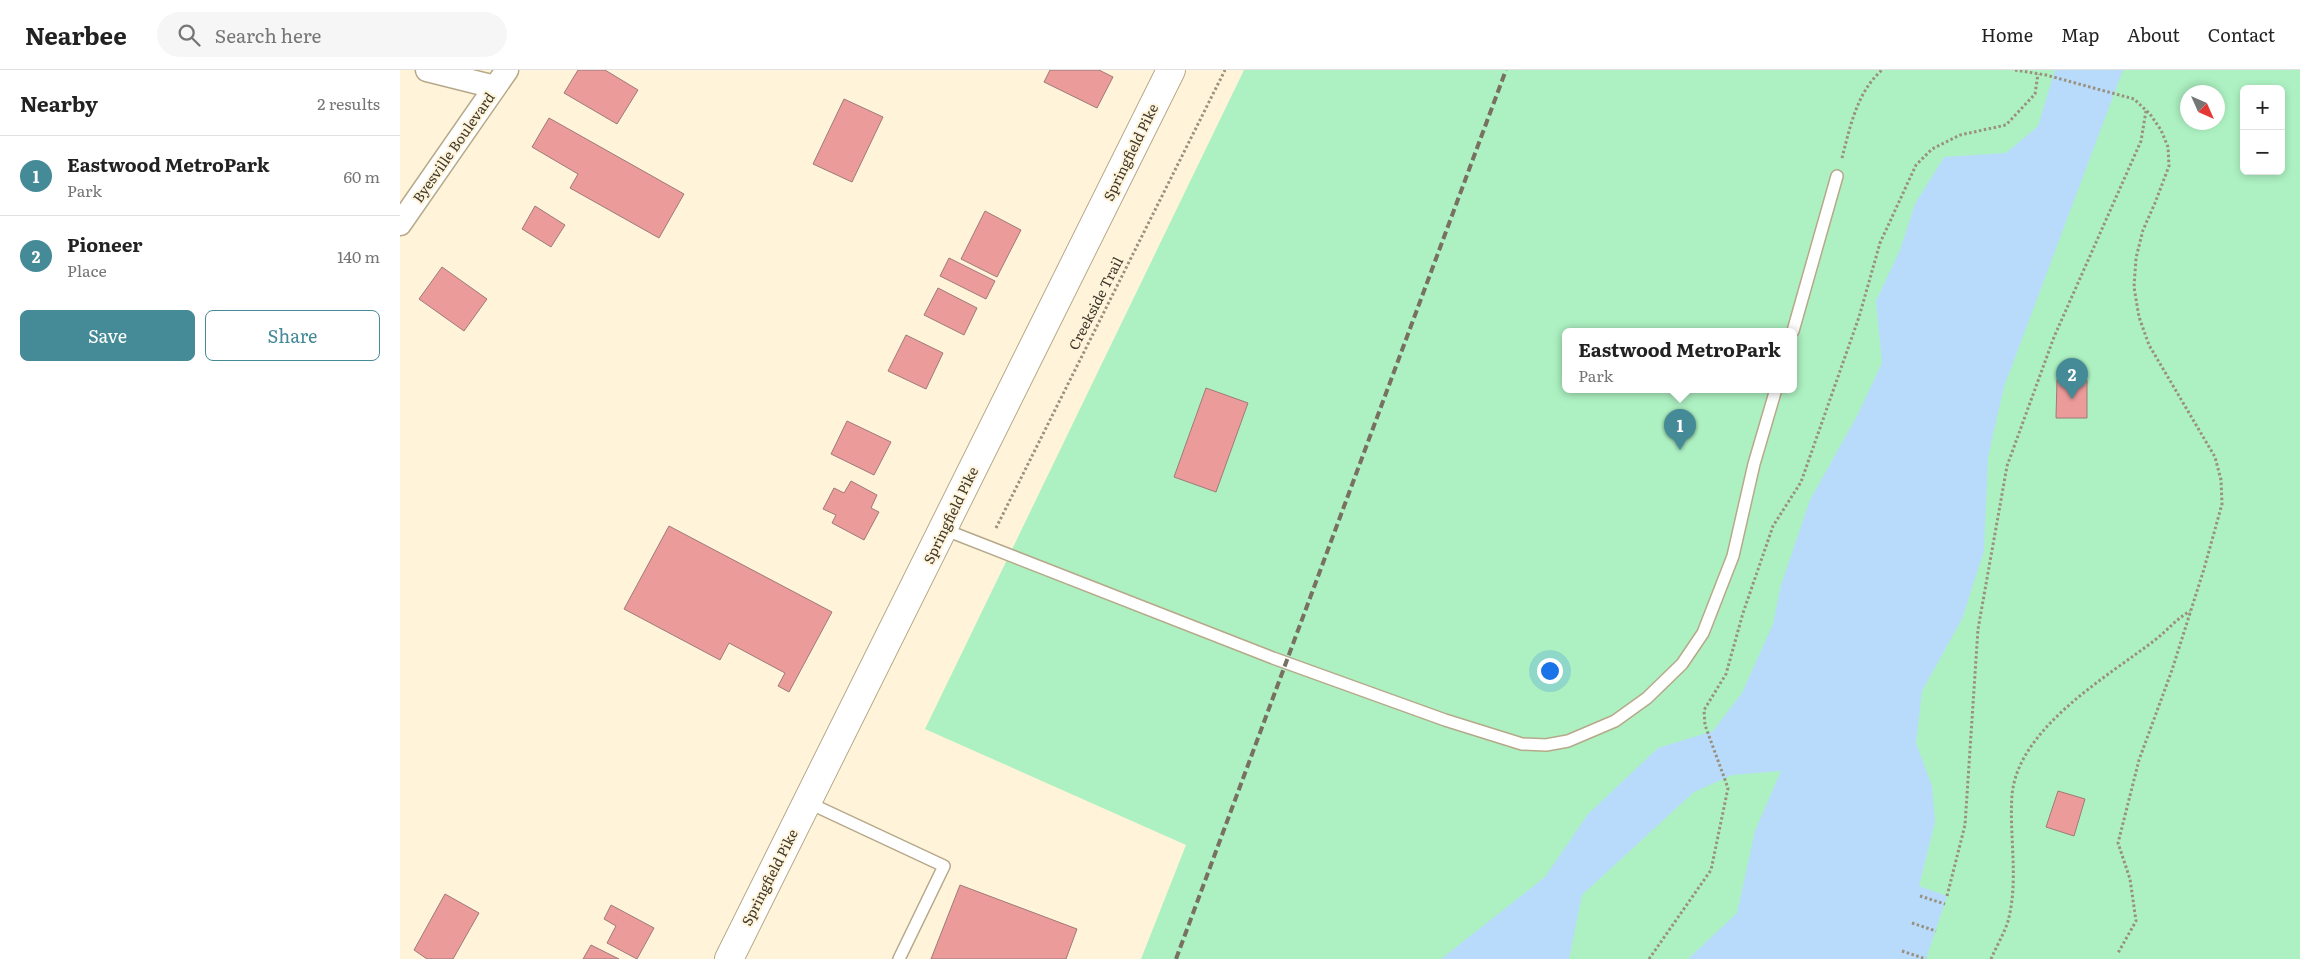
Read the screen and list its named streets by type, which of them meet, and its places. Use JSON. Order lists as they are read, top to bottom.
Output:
{
  "streets": {
    "main road": ["Springfield Pike"],
    "street": ["Byesville Boulevard"],
    "path": ["Creekside Trail"]
  },
  "north": "bottom right",
  "page": {
    "header": "Nearbee",
    "search": "Search here",
    "nav": [
      "Home",
      "Map",
      "About",
      "Contact"
    ],
    "heading": ["Nearby", "2 results"],
    "map_buttons": ["+", "−"],
    "list": [
      {
        "mark": "1",
        "name": "Eastwood MetroPark",
        "note": "Park",
        "value": "60 m"
      },
      {
        "mark": "2",
        "name": "Pioneer",
        "note": "Place",
        "value": "140 m"
      }
    ],
    "buttons": ["Save", "Share"],
    "popup": ["Eastwood MetroPark", "Park"],
    "pins": ["2", "1"]
  }
}
